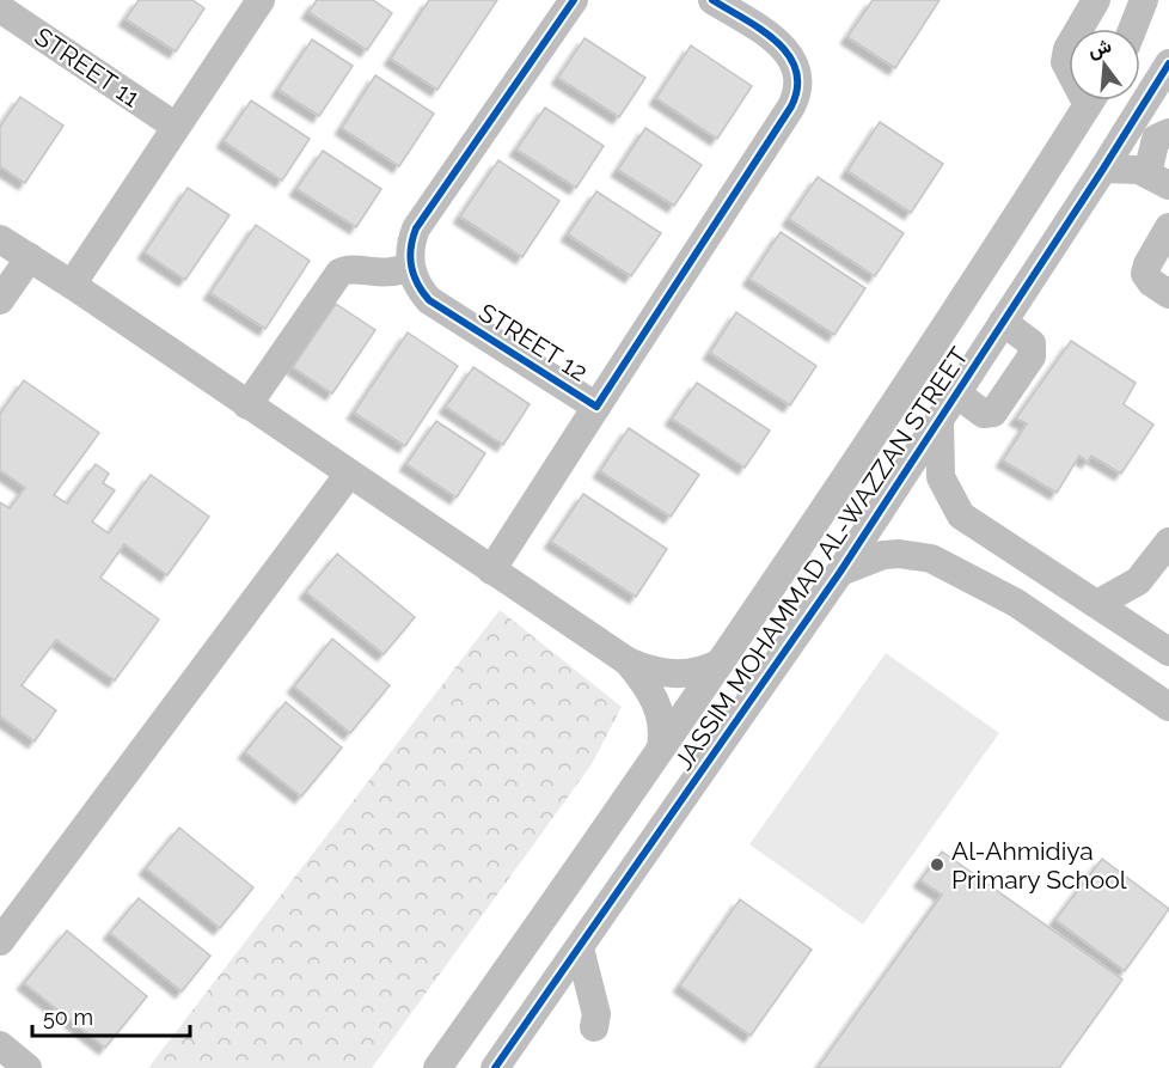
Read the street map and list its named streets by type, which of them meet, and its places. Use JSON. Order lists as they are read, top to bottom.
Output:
{
  "streets": {
    "street": ["STREET 11", "STREET 12", "JASSIM MOHAMMAD AL-WAZZAN STREET"]
  },
  "places": ["Al-Ahmidiya Primary School"],
  "scale_bar": "50 m",
  "north": "top"
}
